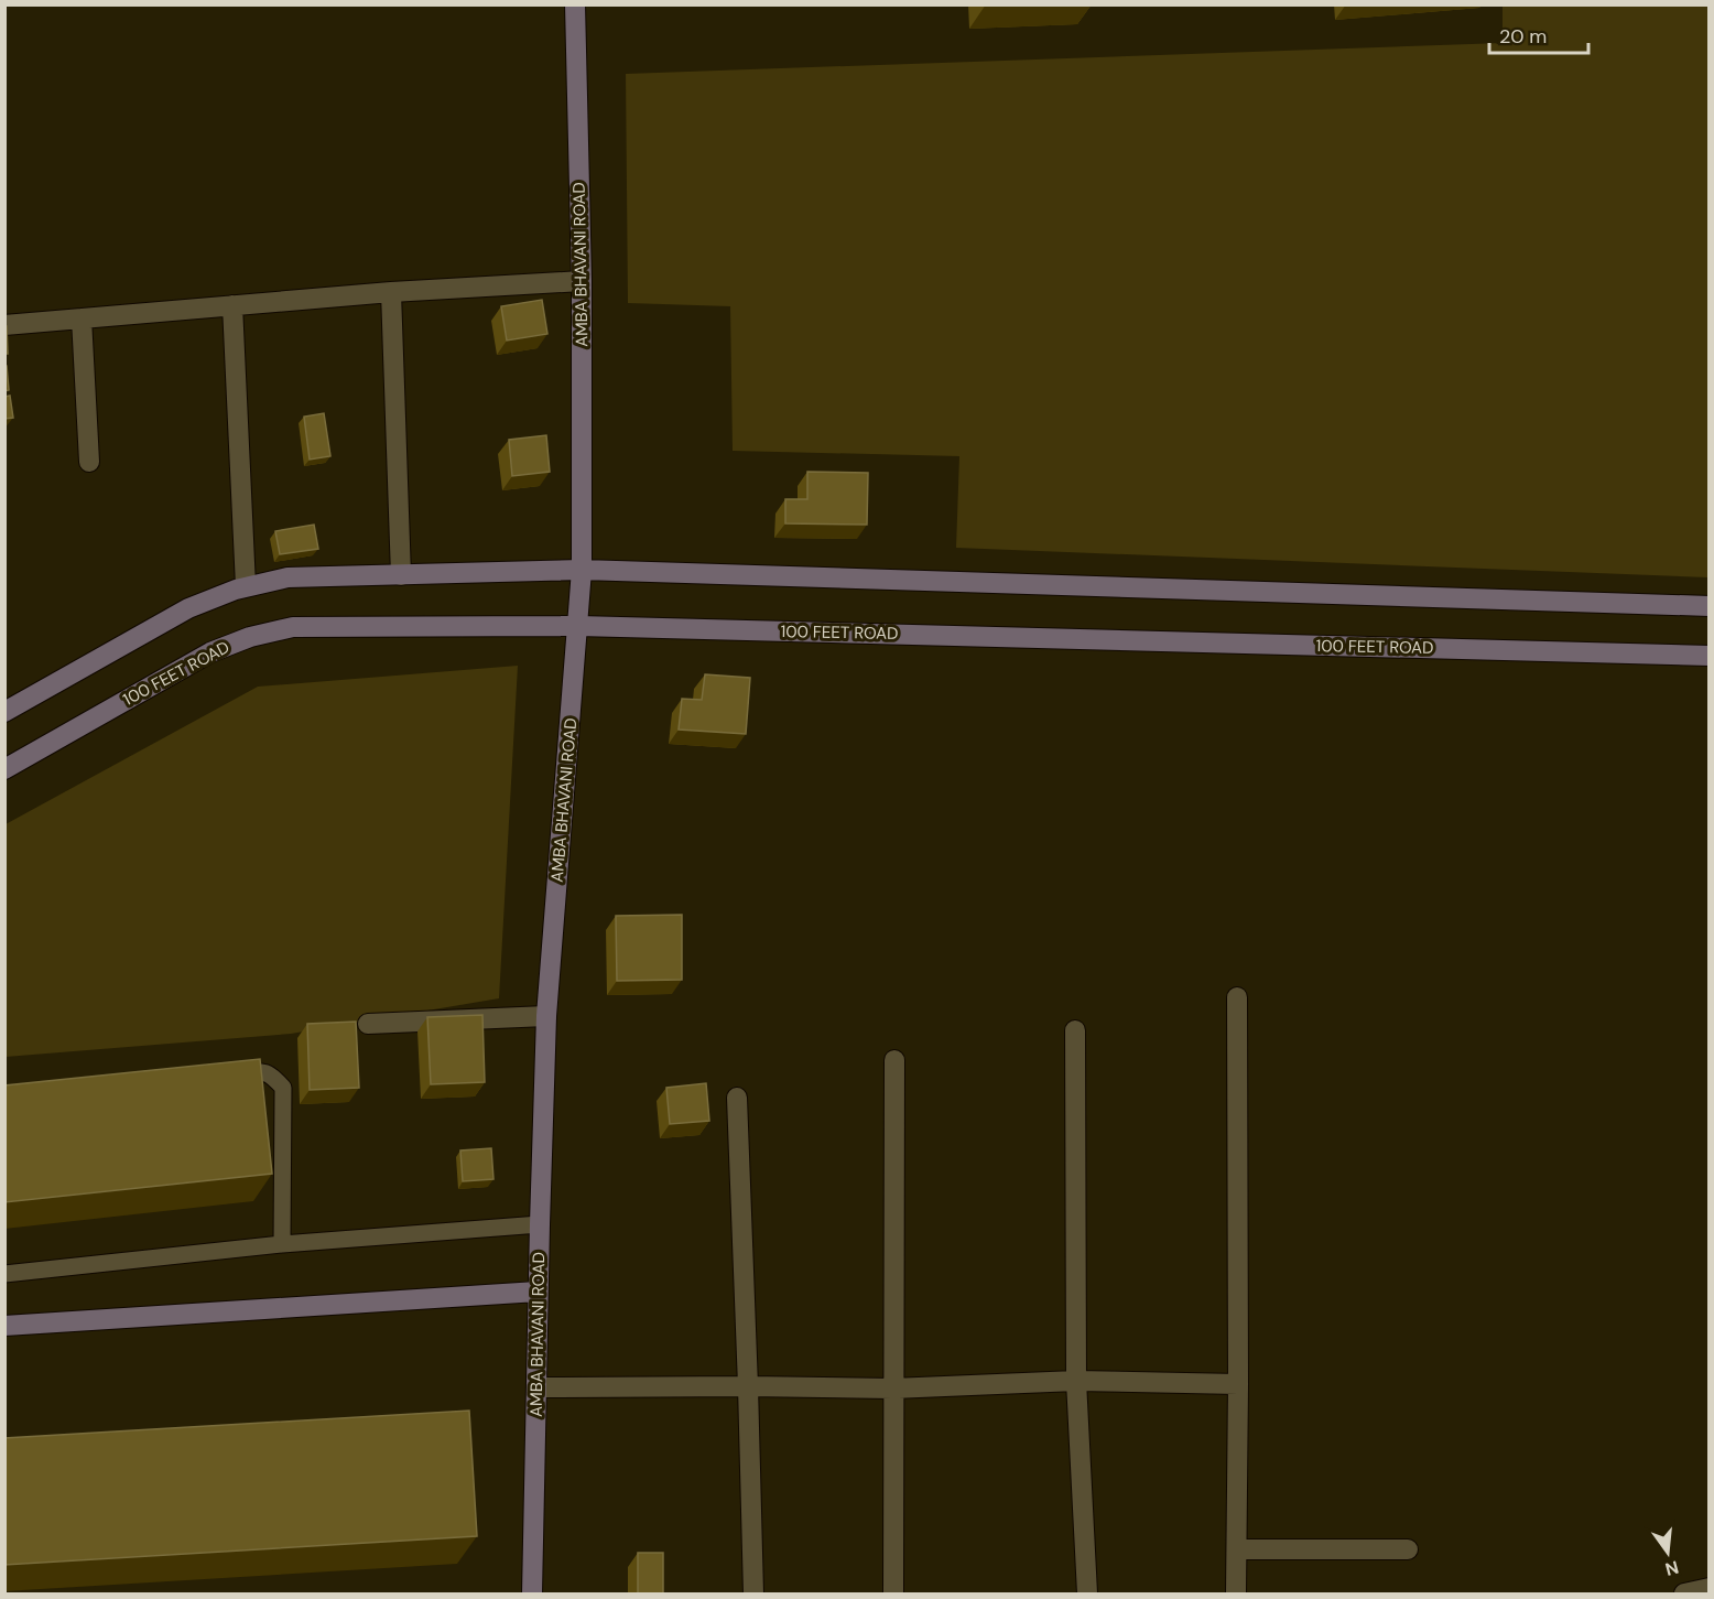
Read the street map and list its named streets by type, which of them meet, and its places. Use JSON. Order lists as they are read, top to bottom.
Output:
{
  "streets": {
    "main road": ["AMBA BHAVANI ROAD", "100 FEET ROAD"]
  },
  "crossings": [
    ["AMBA BHAVANI ROAD", "100 FEET ROAD"]
  ],
  "scale_bar": "20 m",
  "north": "bottom"
}
